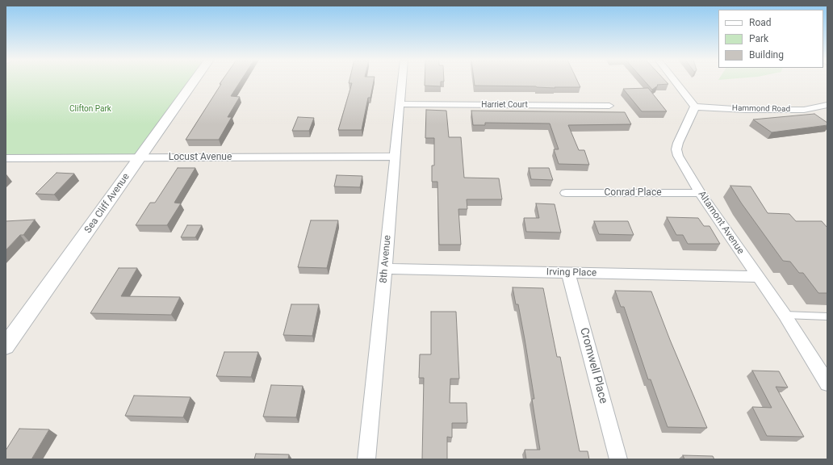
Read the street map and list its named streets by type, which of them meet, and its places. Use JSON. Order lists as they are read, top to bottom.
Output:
{
  "streets": {
    "street": [
      "Harriet Court",
      "Hammond Road",
      "Locust Avenue",
      "Conrad Place",
      "Sea Cliff Avenue",
      "Altamont Avenue",
      "8th Avenue",
      "Irving Place",
      "Cromwell Place"
    ]
  },
  "crossings": [
    ["Harriet Court", "8th Avenue"],
    ["Hammond Road", "Altamont Avenue"],
    ["Locust Avenue", "Sea Cliff Avenue"],
    ["Locust Avenue", "8th Avenue"],
    ["Conrad Place", "Altamont Avenue"],
    ["Altamont Avenue", "Irving Place"],
    ["8th Avenue", "Irving Place"],
    ["Irving Place", "Cromwell Place"]
  ],
  "parks": ["Clifton Park"],
  "legend": ["Road", "Park", "Building"]
}
